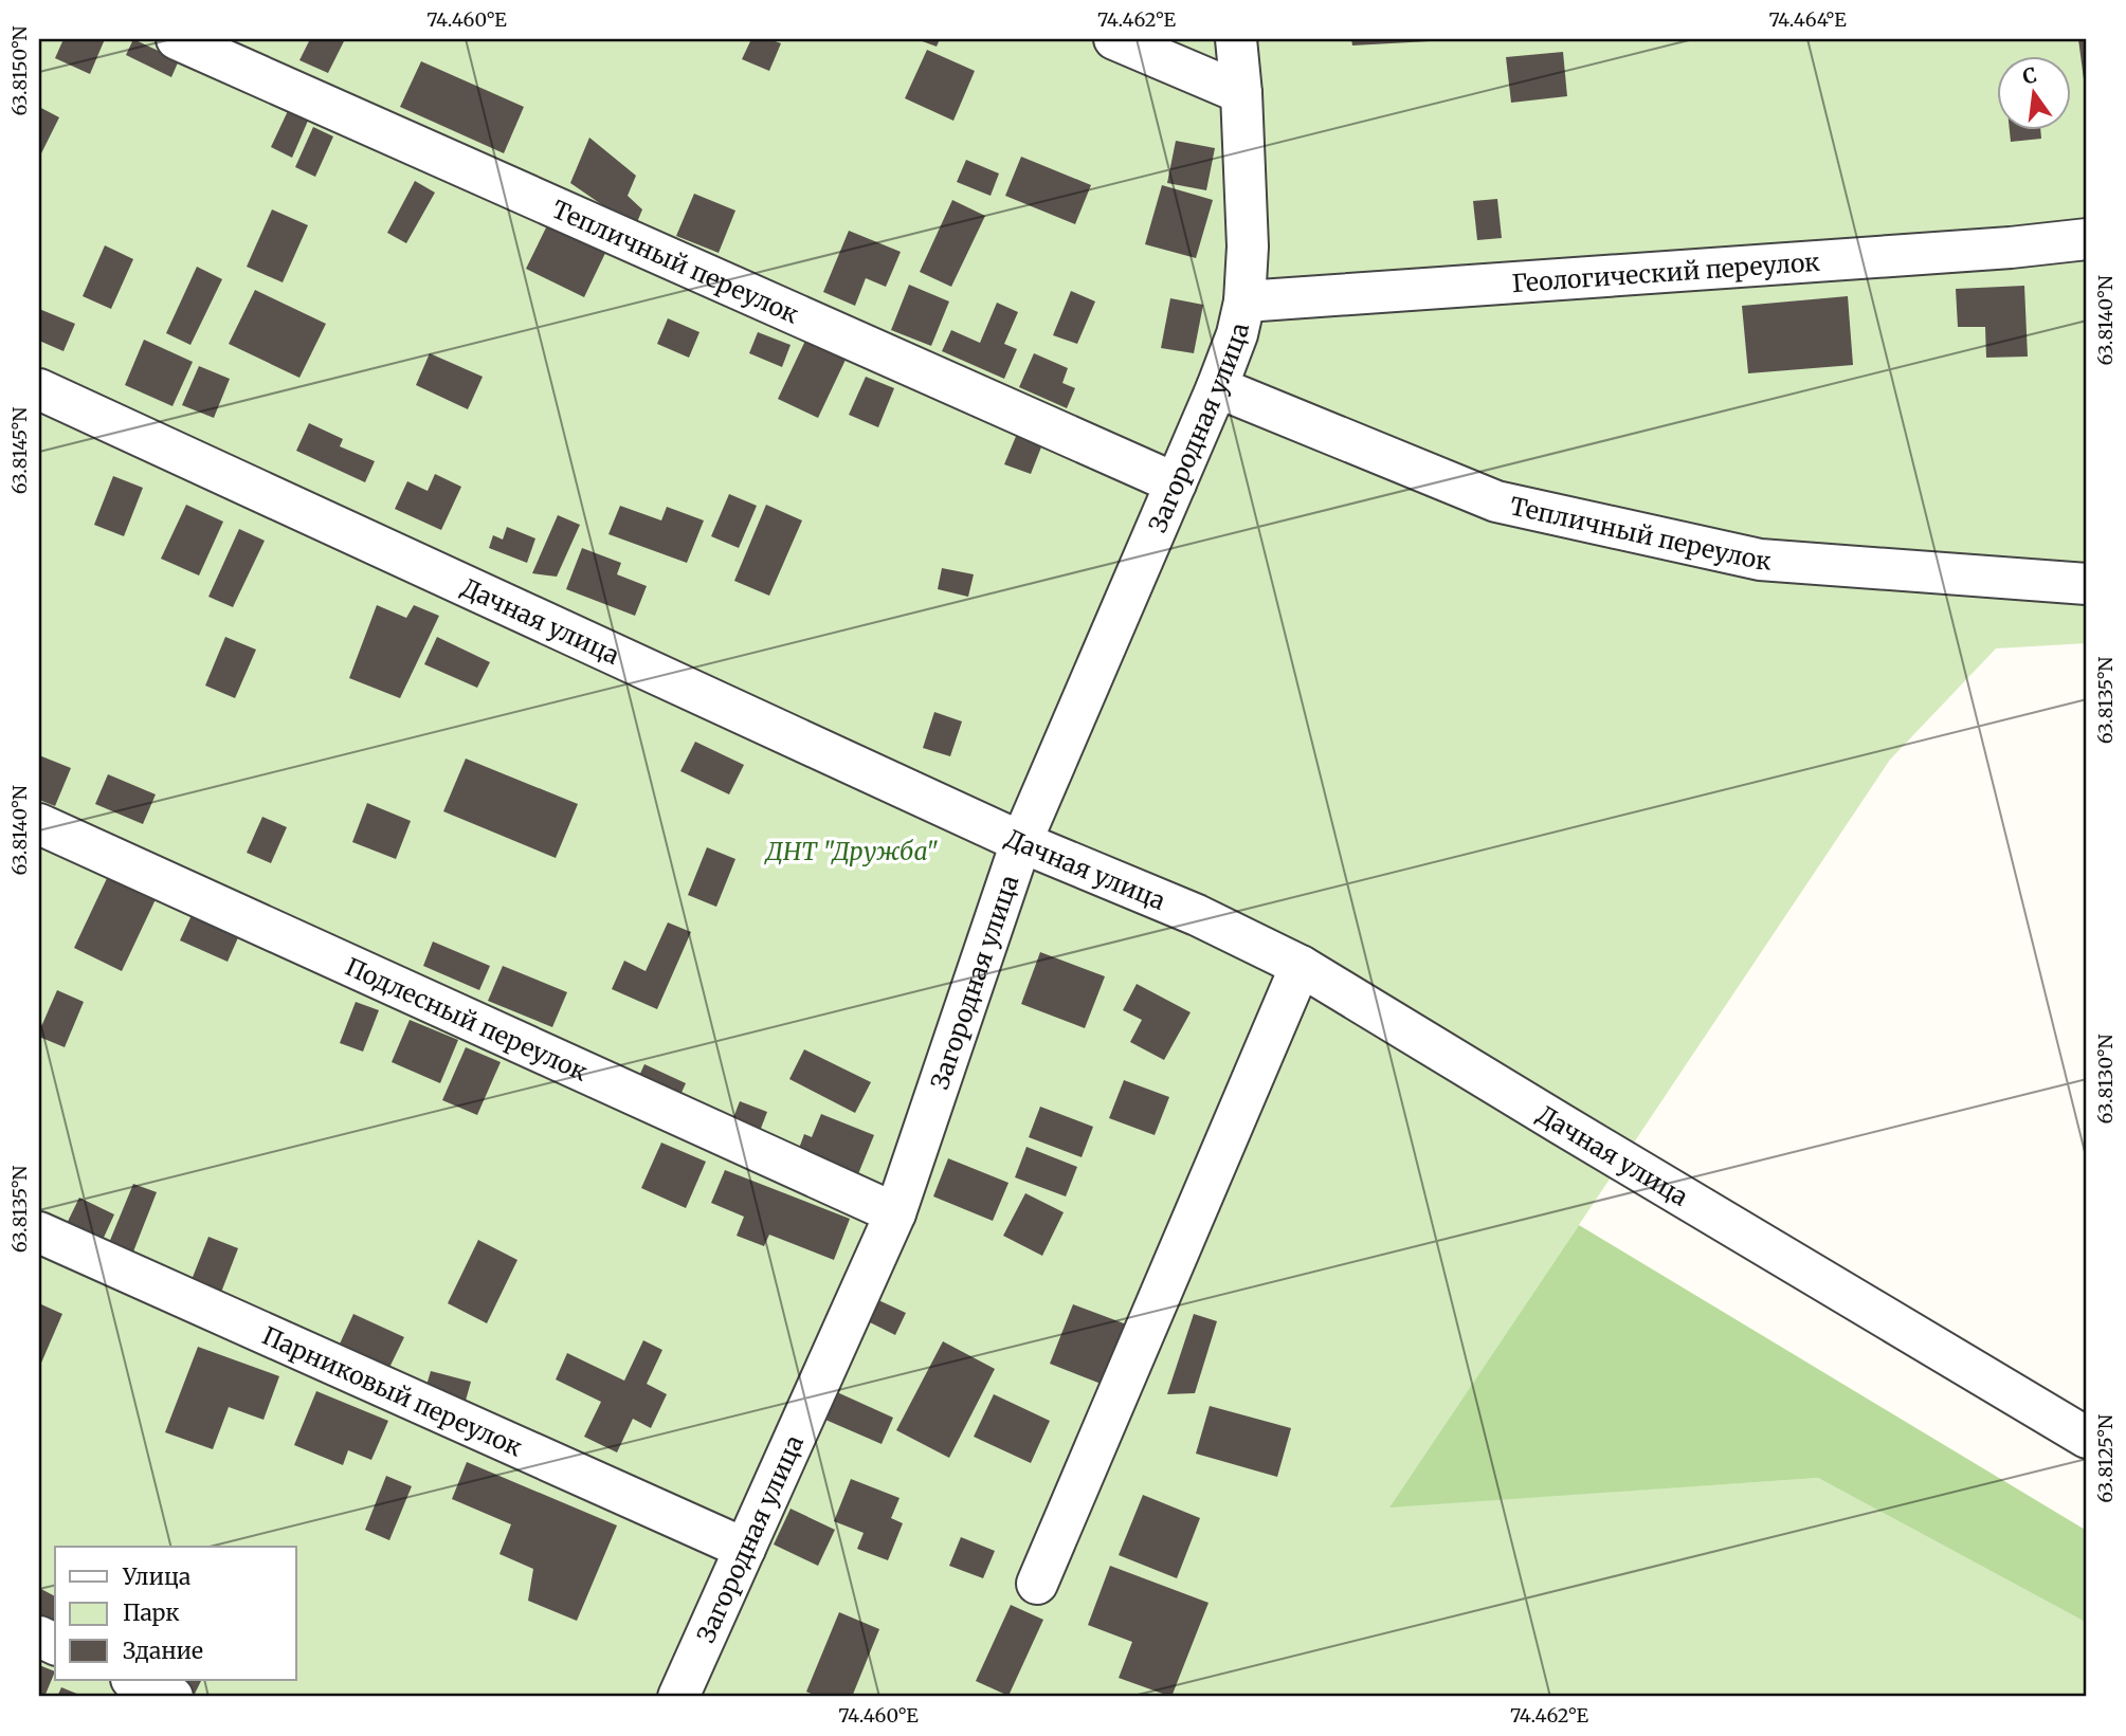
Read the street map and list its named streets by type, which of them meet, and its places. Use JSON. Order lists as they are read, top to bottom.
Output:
{
  "streets": {
    "street": [
      "Тепличный переулок",
      "Геологический переулок",
      "Загородная улица",
      "Дачная улица",
      "Подлесный переулок",
      "Парниковый переулок"
    ]
  },
  "crossings": [
    ["Тепличный переулок", "Загородная улица"],
    ["Геологический переулок", "Загородная улица"],
    ["Загородная улица", "Дачная улица"],
    ["Загородная улица", "Подлесный переулок"],
    ["Загородная улица", "Парниковый переулок"]
  ],
  "parks": ["ДНТ \"Дружба\""],
  "legend": ["Улица", "Парк", "Здание"],
  "north": "top",
  "coordinates": [
    "74.460°E",
    "74.462°E",
    "74.464°E",
    "63.8150°N",
    "63.8140°N",
    "63.8145°N",
    "63.8135°N",
    "63.8130°N",
    "63.8125°N"
  ]
}
